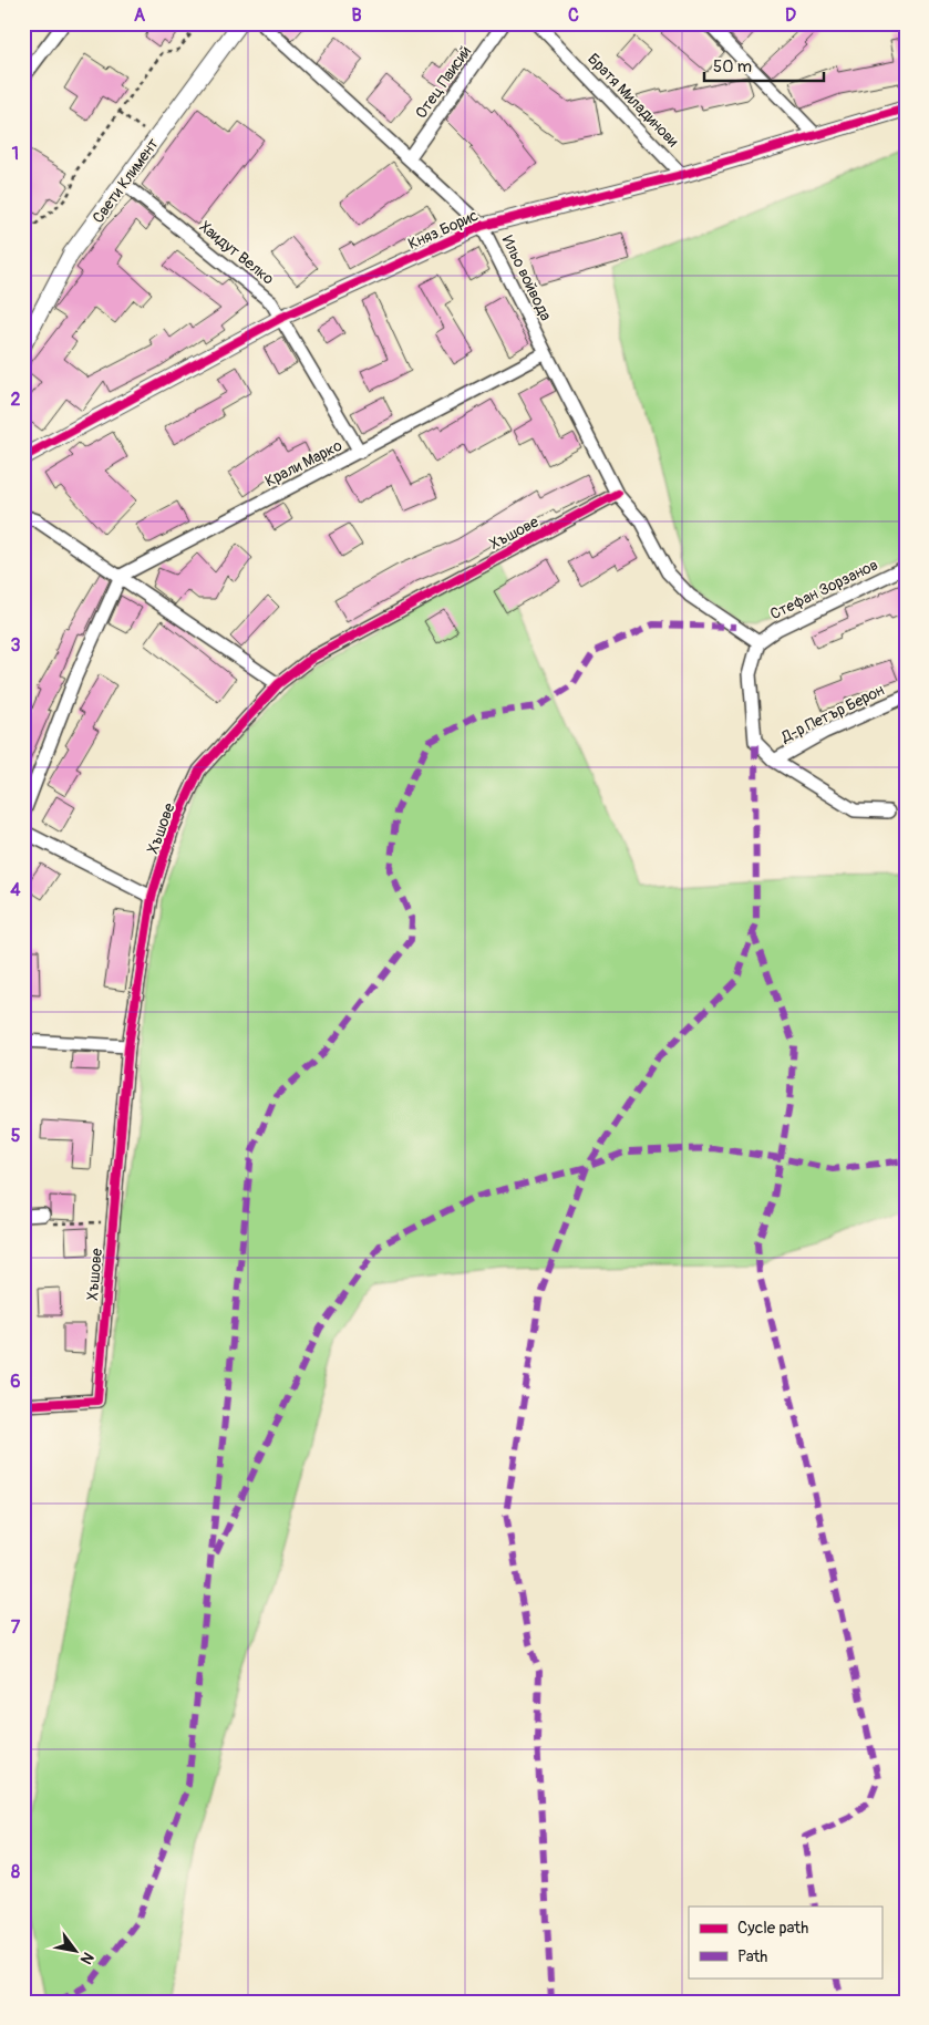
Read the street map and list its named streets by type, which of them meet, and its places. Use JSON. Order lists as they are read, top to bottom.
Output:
{
  "streets": {
    "street": [
      "Отец Паисий",
      "Братя Миладинови",
      "Свети Климент",
      "Княз Борис",
      "Хаидут Велко",
      "Ильо войвода",
      "Крали Марко",
      "Хъшове",
      "Стефан Зорзанов",
      "Д-р Петър Берон"
    ]
  },
  "crossings": [
    ["Отец Паисий", "Ильо войвода"],
    ["Братя Миладинови", "Княз Борис"],
    ["Свети Климент", "Хаидут Велко"],
    ["Княз Борис", "Хаидут Велко"],
    ["Княз Борис", "Ильо войвода"],
    ["Хаидут Велко", "Крали Марко"],
    ["Ильо войвода", "Крали Марко"],
    ["Ильо войвода", "Хъшове"],
    ["Ильо войвода", "Стефан Зорзанов"]
  ],
  "legend": ["Cycle path", "Path"],
  "scale_bar": "50 m",
  "north": "bottom right",
  "grid": {
    "columns": [
      "A",
      "B",
      "C",
      "D"
    ],
    "rows": [
      "1",
      "2",
      "3",
      "4",
      "5",
      "6",
      "7",
      "8"
    ]
  }
}
